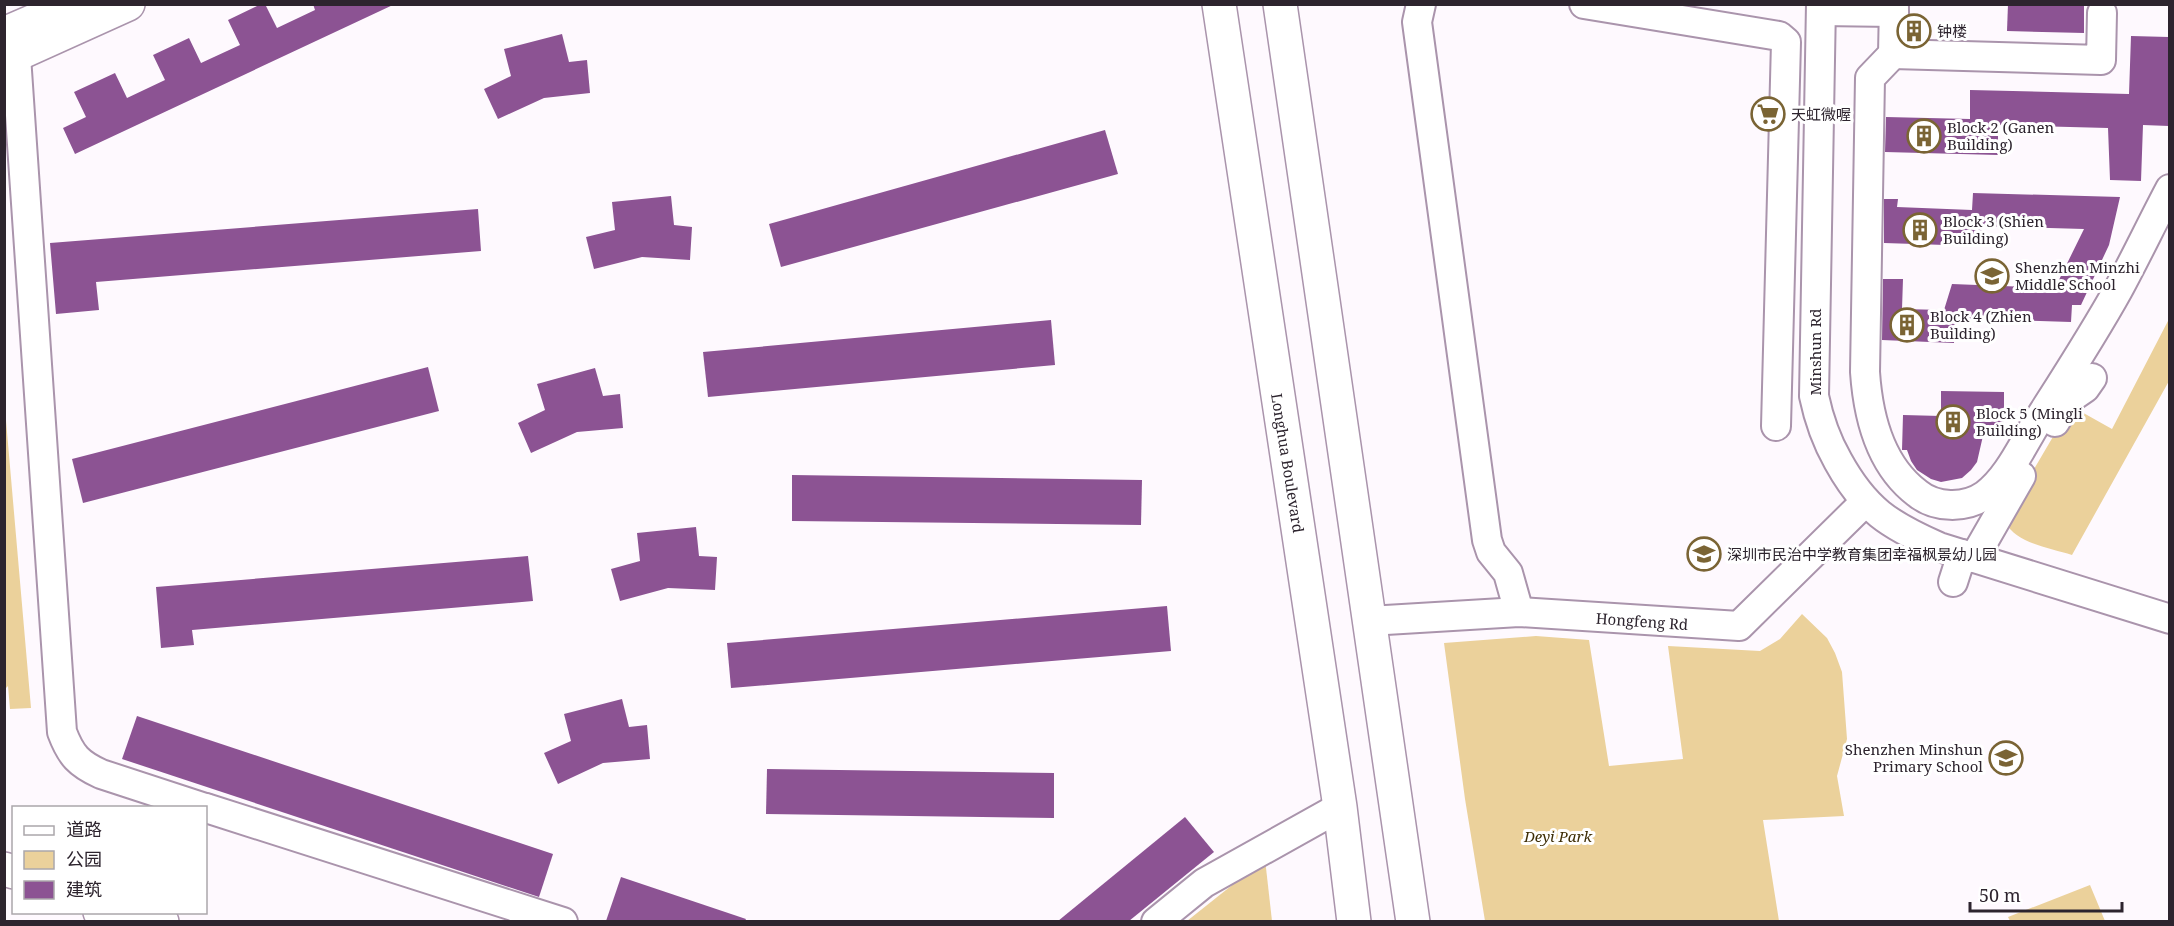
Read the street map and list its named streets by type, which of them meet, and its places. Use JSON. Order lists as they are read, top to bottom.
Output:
{
  "streets": {
    "main road": ["Longhua Boulevard"],
    "street": ["Minshun Rd", "Hongfeng Rd"]
  },
  "crossings": [
    ["Minshun Rd", "Hongfeng Rd"]
  ],
  "parks": ["Deyi Park"],
  "places": {
    "building": [
      "钟楼",
      "Block 2 (Ganen Building)",
      "Block 3 (Shien Building)",
      "Block 4 (Zhien Building)",
      "Block 5 (Mingli Building)"
    ],
    "supermarket": ["天虹微喔"],
    "school or university": ["Shenzhen Minzhi Middle School", "深圳市民治中学教育集团幸福枫景幼儿园", "Shenzhen Minshun Primary School"]
  },
  "legend": ["道路", "公园", "建筑"],
  "scale_bar": "50 m"
}
